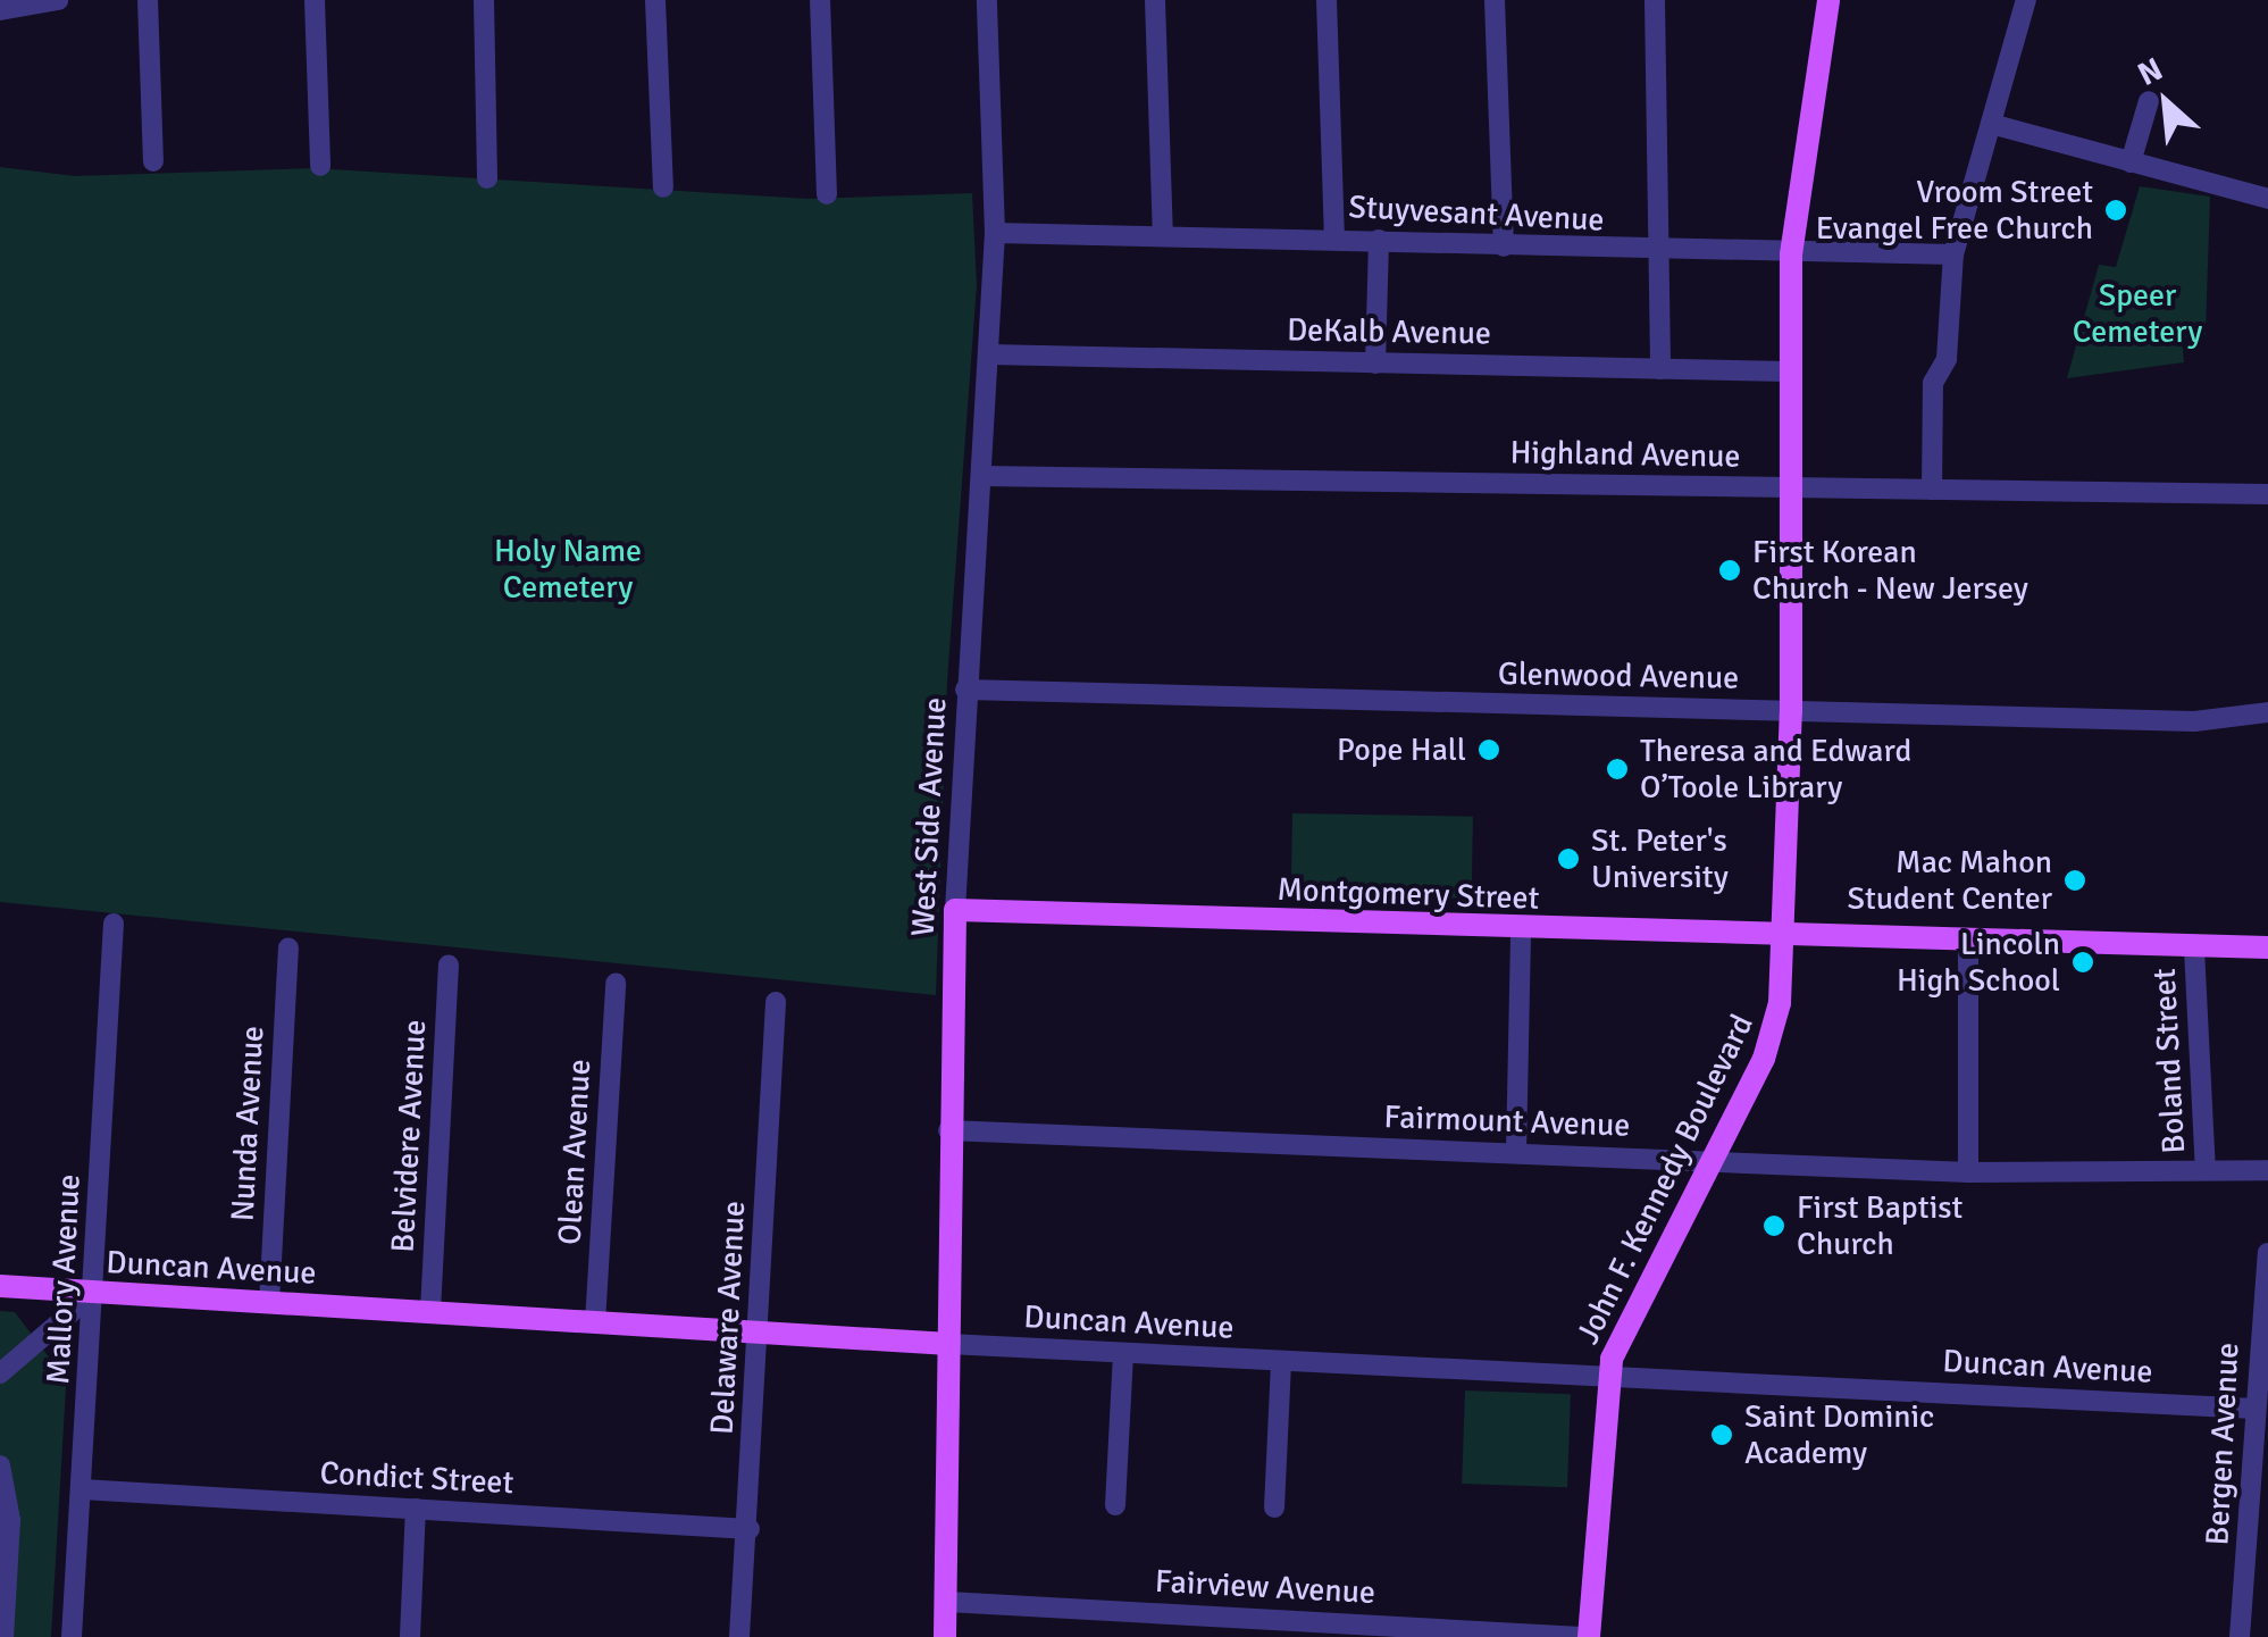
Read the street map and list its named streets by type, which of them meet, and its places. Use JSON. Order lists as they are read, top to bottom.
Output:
{
  "streets": {
    "main road": [
      "West Side Avenue",
      "Montgomery Street",
      "John F. Kennedy Boulevard",
      "Duncan Avenue"
    ],
    "street": [
      "Stuyvesant Avenue",
      "DeKalb Avenue",
      "Highland Avenue",
      "Glenwood Avenue",
      "Boland Street",
      "Fairmount Avenue",
      "Nunda Avenue",
      "Belvidere Avenue",
      "Olean Avenue",
      "Mallory Avenue",
      "Delaware Avenue",
      "Bergen Avenue",
      "Condict Street",
      "Fairview Avenue"
    ]
  },
  "crossings": [
    ["Stuyvesant Avenue", "West Side Avenue"],
    ["Stuyvesant Avenue", "John F. Kennedy Boulevard"],
    ["DeKalb Avenue", "West Side Avenue"],
    ["DeKalb Avenue", "John F. Kennedy Boulevard"],
    ["Highland Avenue", "West Side Avenue"],
    ["Highland Avenue", "John F. Kennedy Boulevard"],
    ["Glenwood Avenue", "West Side Avenue"],
    ["Glenwood Avenue", "John F. Kennedy Boulevard"],
    ["West Side Avenue", "Montgomery Street"],
    ["West Side Avenue", "Fairmount Avenue"],
    ["West Side Avenue", "Duncan Avenue"],
    ["West Side Avenue", "Fairview Avenue"],
    ["Montgomery Street", "Boland Street"],
    ["Montgomery Street", "John F. Kennedy Boulevard"],
    ["Boland Street", "Fairmount Avenue"],
    ["Fairmount Avenue", "John F. Kennedy Boulevard"],
    ["Nunda Avenue", "Duncan Avenue"],
    ["Belvidere Avenue", "Duncan Avenue"],
    ["Olean Avenue", "Duncan Avenue"],
    ["John F. Kennedy Boulevard", "Duncan Avenue"],
    ["John F. Kennedy Boulevard", "Fairview Avenue"],
    ["Duncan Avenue", "Mallory Avenue"],
    ["Duncan Avenue", "Delaware Avenue"],
    ["Duncan Avenue", "Bergen Avenue"],
    ["Mallory Avenue", "Condict Street"],
    ["Delaware Avenue", "Condict Street"]
  ],
  "parks": ["Speer Cemetery", "Holy Name Cemetery"],
  "places": [
    "Vroom Street Evangel Free Church",
    "First Korean Church - New Jersey",
    "Pope Hall",
    "Theresa and Edward O’Toole Library",
    "St. Peter's University",
    "Mac Mahon Student Center",
    "Lincoln High School",
    "First Baptist Church",
    "Saint Dominic Academy"
  ],
  "north": "top left"
}
